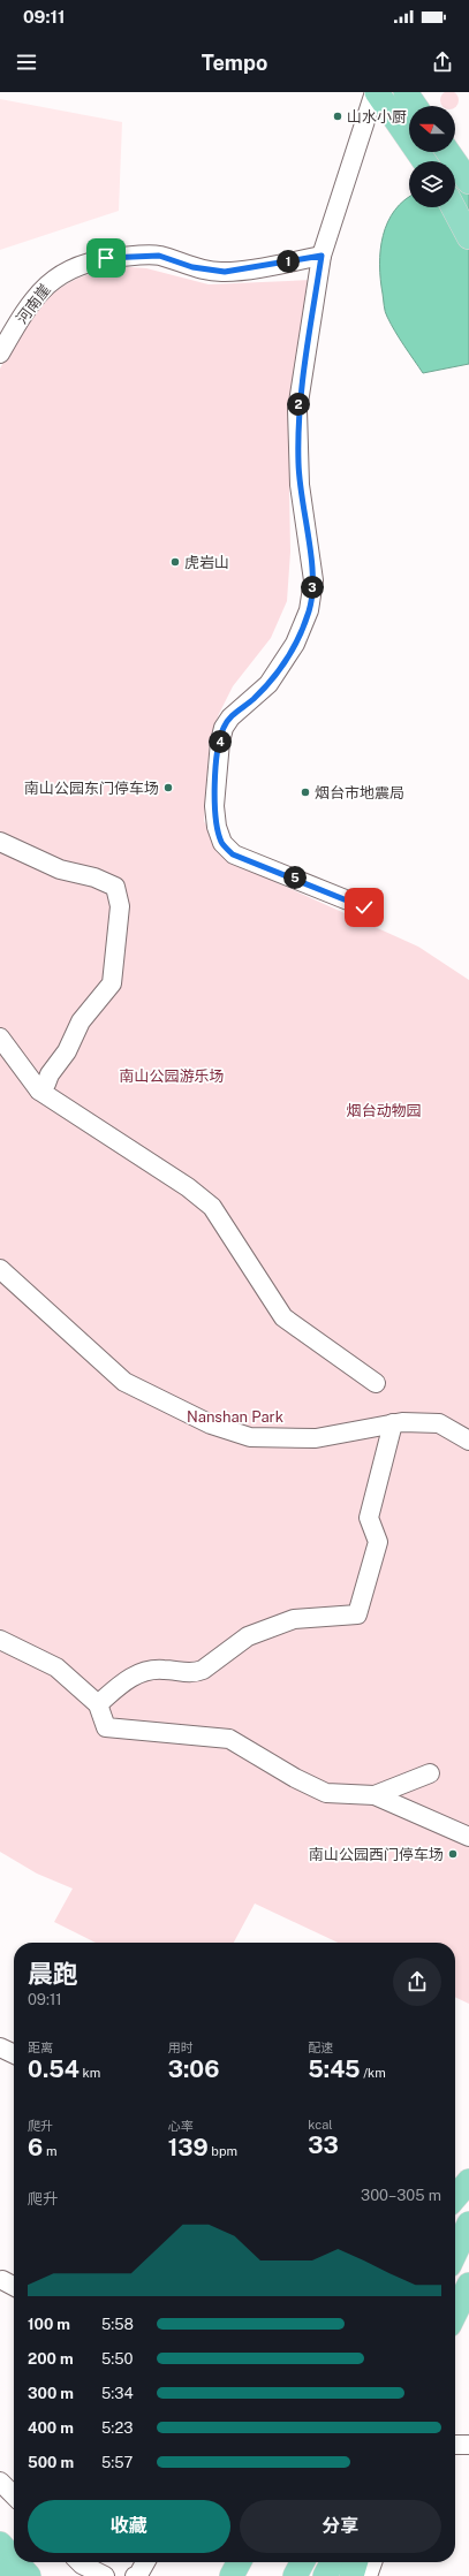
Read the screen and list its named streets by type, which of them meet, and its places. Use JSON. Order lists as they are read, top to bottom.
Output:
{
  "streets": {
    "street": ["河南崖"]
  },
  "parks": ["南山公园游乐场", "烟台动物园", "Nanshan Park"],
  "places": [
    "山水小厨",
    "虎岩山",
    "南山公园东门停车场",
    "烟台市地震局",
    "南山公园西门停车场"
  ],
  "north": "left",
  "page": {
    "status": "09:11",
    "header": "Tempo",
    "pins": [
      "1",
      "2",
      "3",
      "4",
      "5"
    ],
    "heading": ["晨跑", "09:11"],
    "stats": [
      ["距离", "0.54 km"],
      ["用时", "3:06"],
      ["配速", "5:45 /km"],
      ["爬升", "6 m"],
      ["心率", "139 bpm"],
      ["kcal", "33"]
    ],
    "chart": ["爬升", "300–305 m"],
    "list": [
      {
        "name": "100 m",
        "note": "5:58"
      },
      {
        "name": "200 m",
        "note": "5:50"
      },
      {
        "name": "300 m",
        "note": "5:34"
      },
      {
        "name": "400 m",
        "note": "5:23"
      },
      {
        "name": "500 m",
        "note": "5:57"
      }
    ],
    "buttons": ["收藏", "分享"]
  }
}
